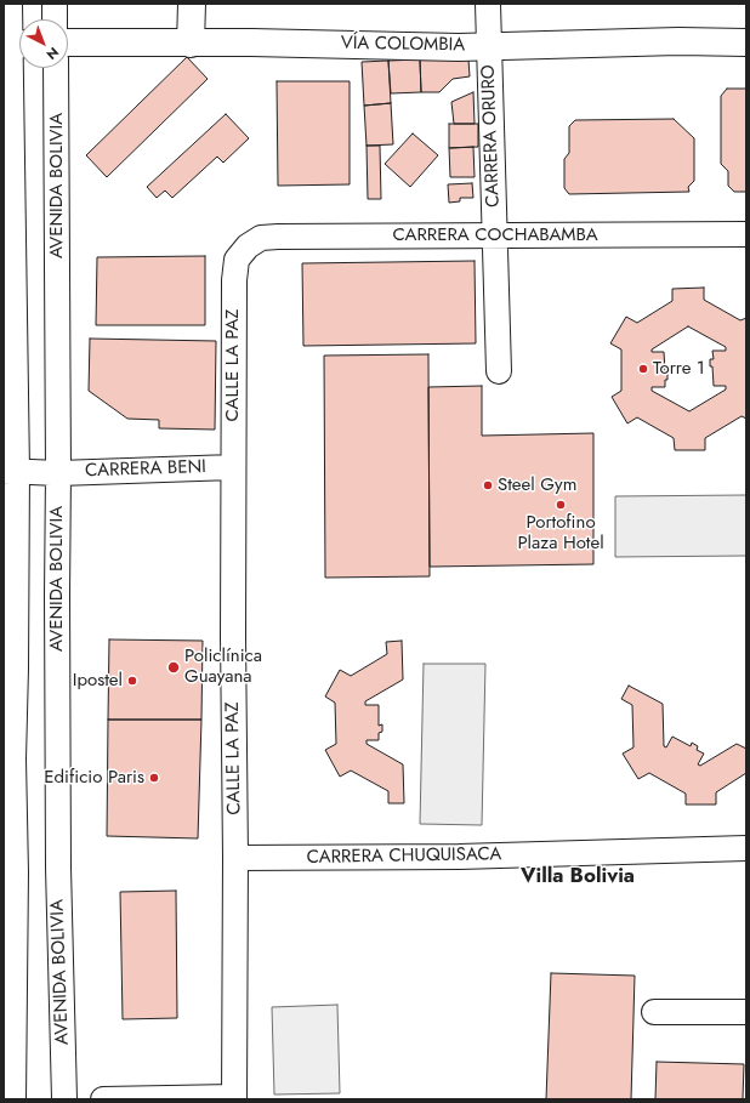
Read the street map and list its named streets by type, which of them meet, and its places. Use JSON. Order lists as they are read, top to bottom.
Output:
{
  "streets": {
    "main road": ["VÍA COLOMBIA"],
    "street": [
      "CARRERA ORURO",
      "AVENIDA BOLIVIA",
      "CARRERA COCHABAMBA",
      "CALLE LA PAZ",
      "CARRERA BENI",
      "CARRERA CHUQUISACA"
    ]
  },
  "crossings": [
    ["VÍA COLOMBIA", "CARRERA ORURO"],
    ["CARRERA ORURO", "CARRERA COCHABAMBA"],
    ["AVENIDA BOLIVIA", "CARRERA BENI"],
    ["CARRERA COCHABAMBA", "CALLE LA PAZ"],
    ["CALLE LA PAZ", "CARRERA BENI"],
    ["CALLE LA PAZ", "CARRERA CHUQUISACA"]
  ],
  "districts": ["Villa Bolivia"],
  "places": [
    "Torre 1",
    "Steel Gym",
    "Portofino Plaza Hotel",
    "Policlínica Guayana",
    "Ipostel",
    "Edificio Paris"
  ],
  "north": "bottom right"
}
